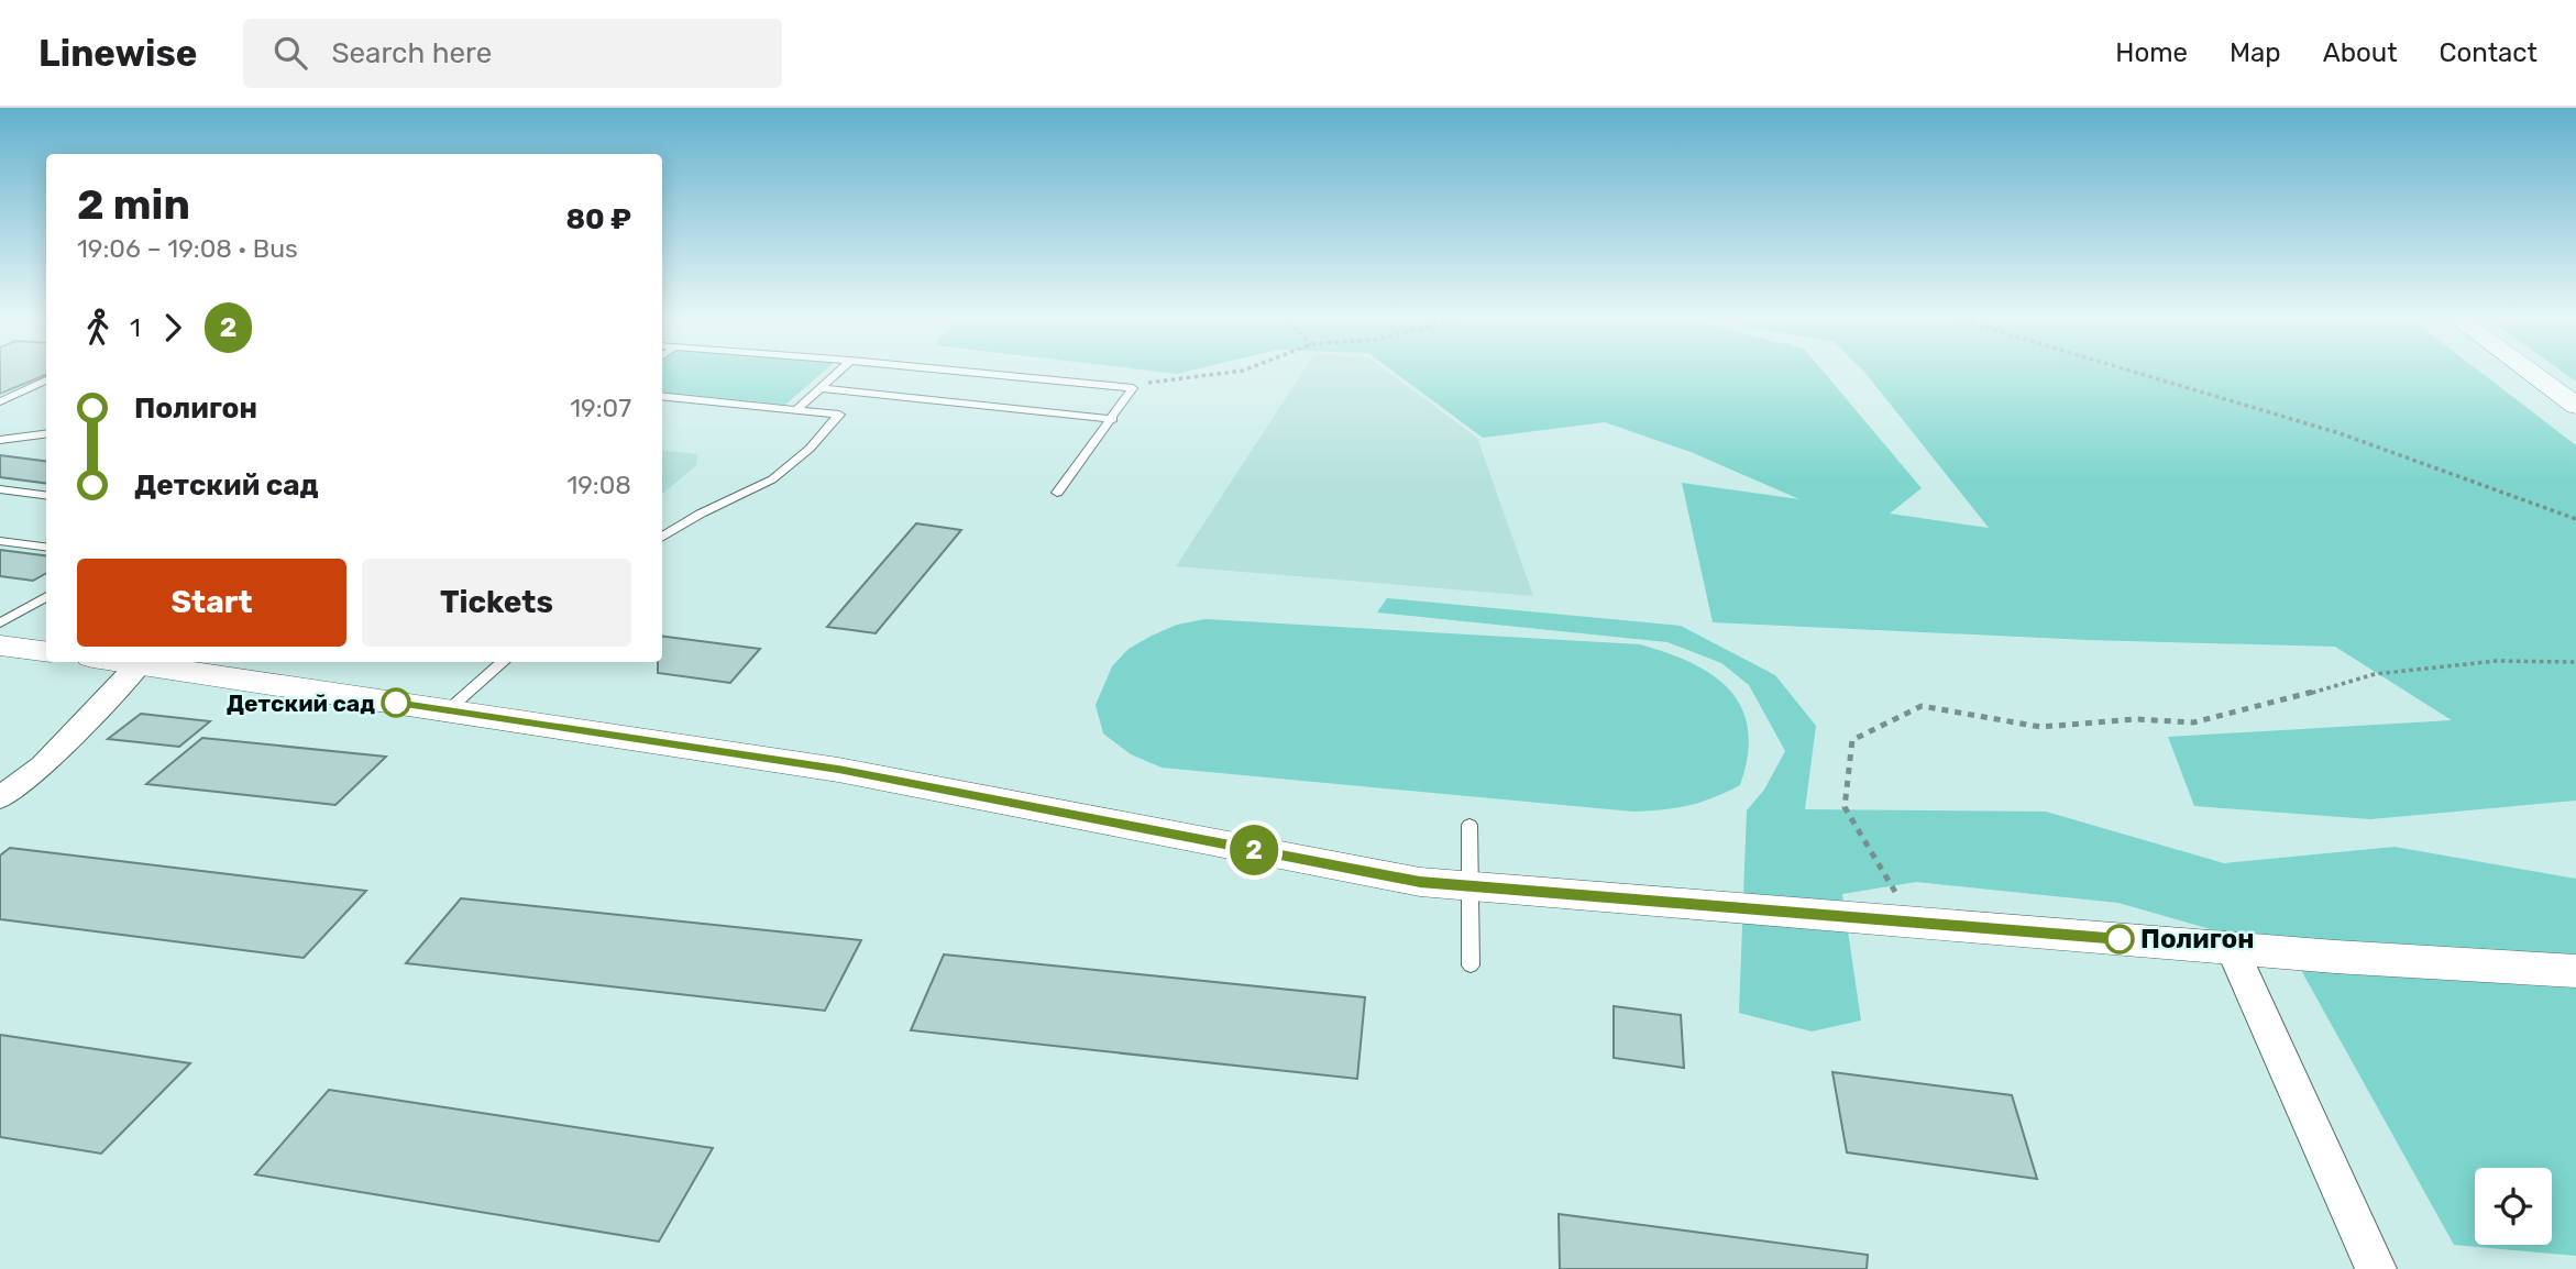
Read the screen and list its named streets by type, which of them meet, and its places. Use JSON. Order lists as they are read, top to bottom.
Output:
{
  "places": ["Детский сад", "Полигон"],
  "lines": ["bus line 2"],
  "page": {
    "header": "Linewise",
    "search": "Search here",
    "nav": [
      "Home",
      "Map",
      "About",
      "Contact"
    ],
    "on_map": "2",
    "heading": ["2 min", "19:06 – 19:08 · Bus", "80 ₽"],
    "legs": ["1", "2"],
    "list": [
      {
        "name": "Полигон",
        "value": "19:07"
      },
      {
        "name": "Детский сад",
        "value": "19:08"
      }
    ],
    "buttons": ["Start", "Tickets"]
  }
}
